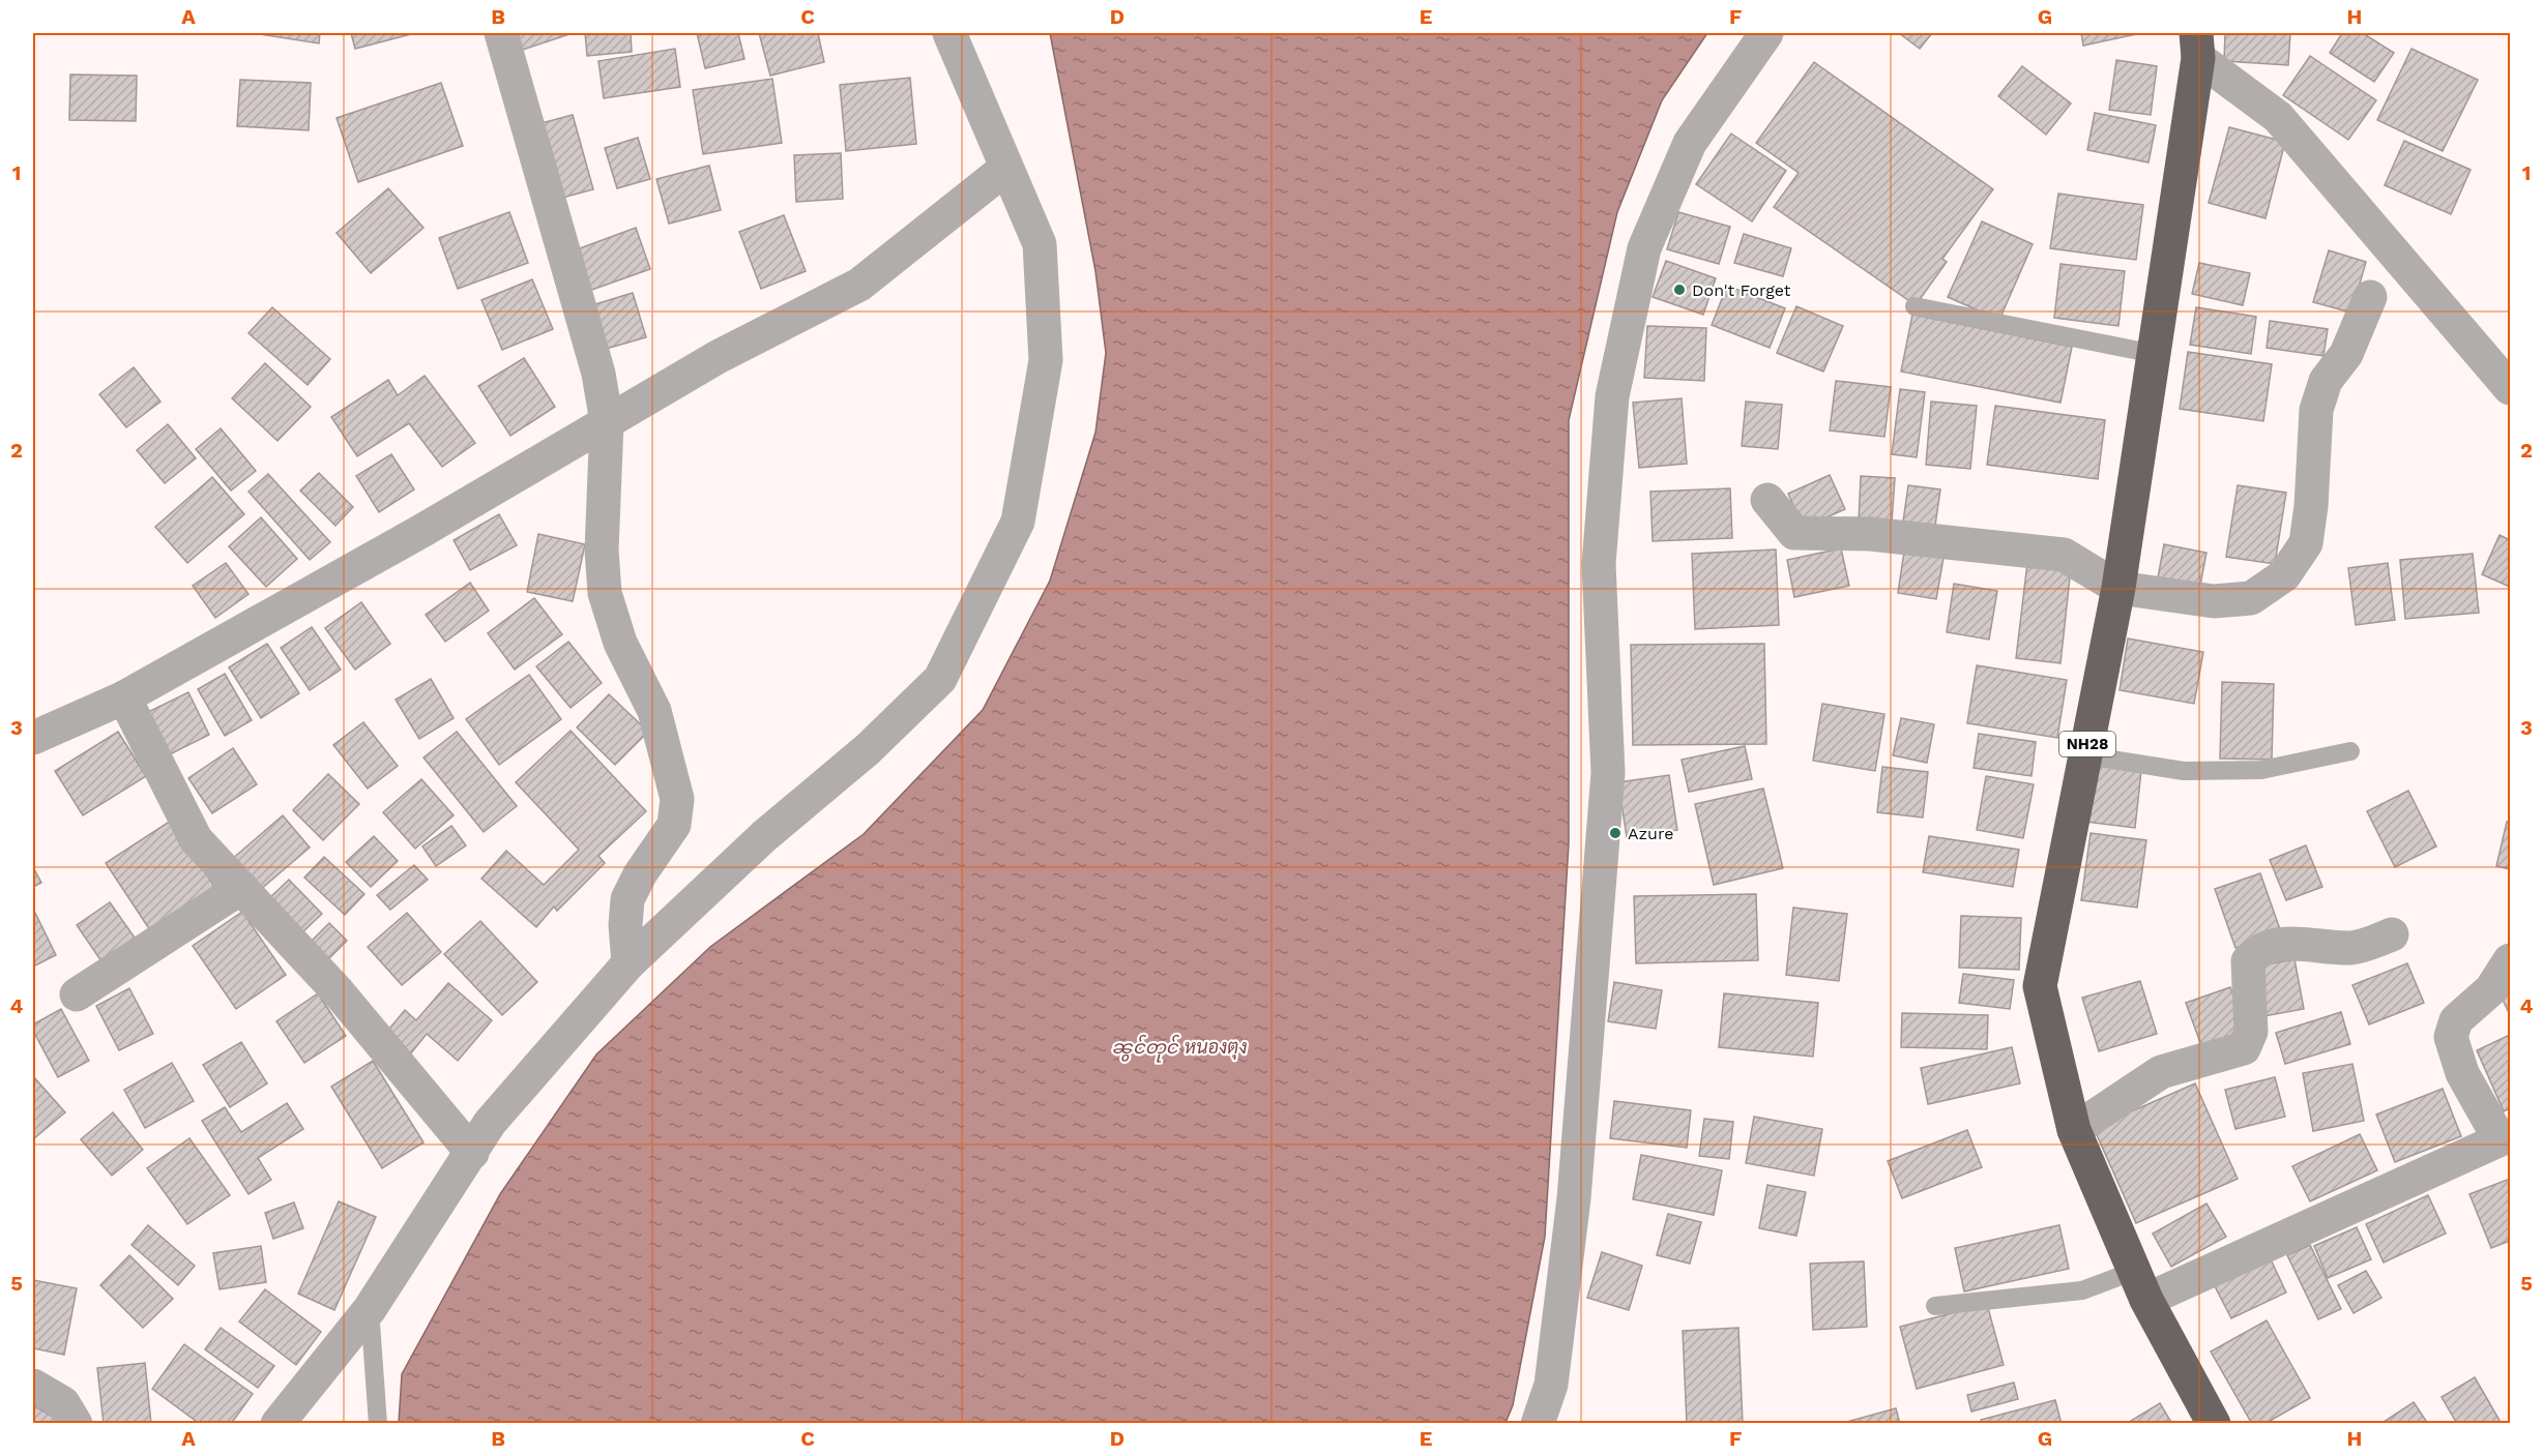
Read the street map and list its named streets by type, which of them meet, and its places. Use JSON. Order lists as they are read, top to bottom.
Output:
{
  "streets": {
    "highway": ["NH28"]
  },
  "water": ["ၼွင်တုင် หนองตุง"],
  "places": ["Don't Forget", "Azure"],
  "grid": {
    "columns": [
      "A",
      "B",
      "C",
      "D",
      "E",
      "F",
      "G",
      "H"
    ],
    "rows": [
      "1",
      "2",
      "3",
      "4",
      "5"
    ]
  }
}
